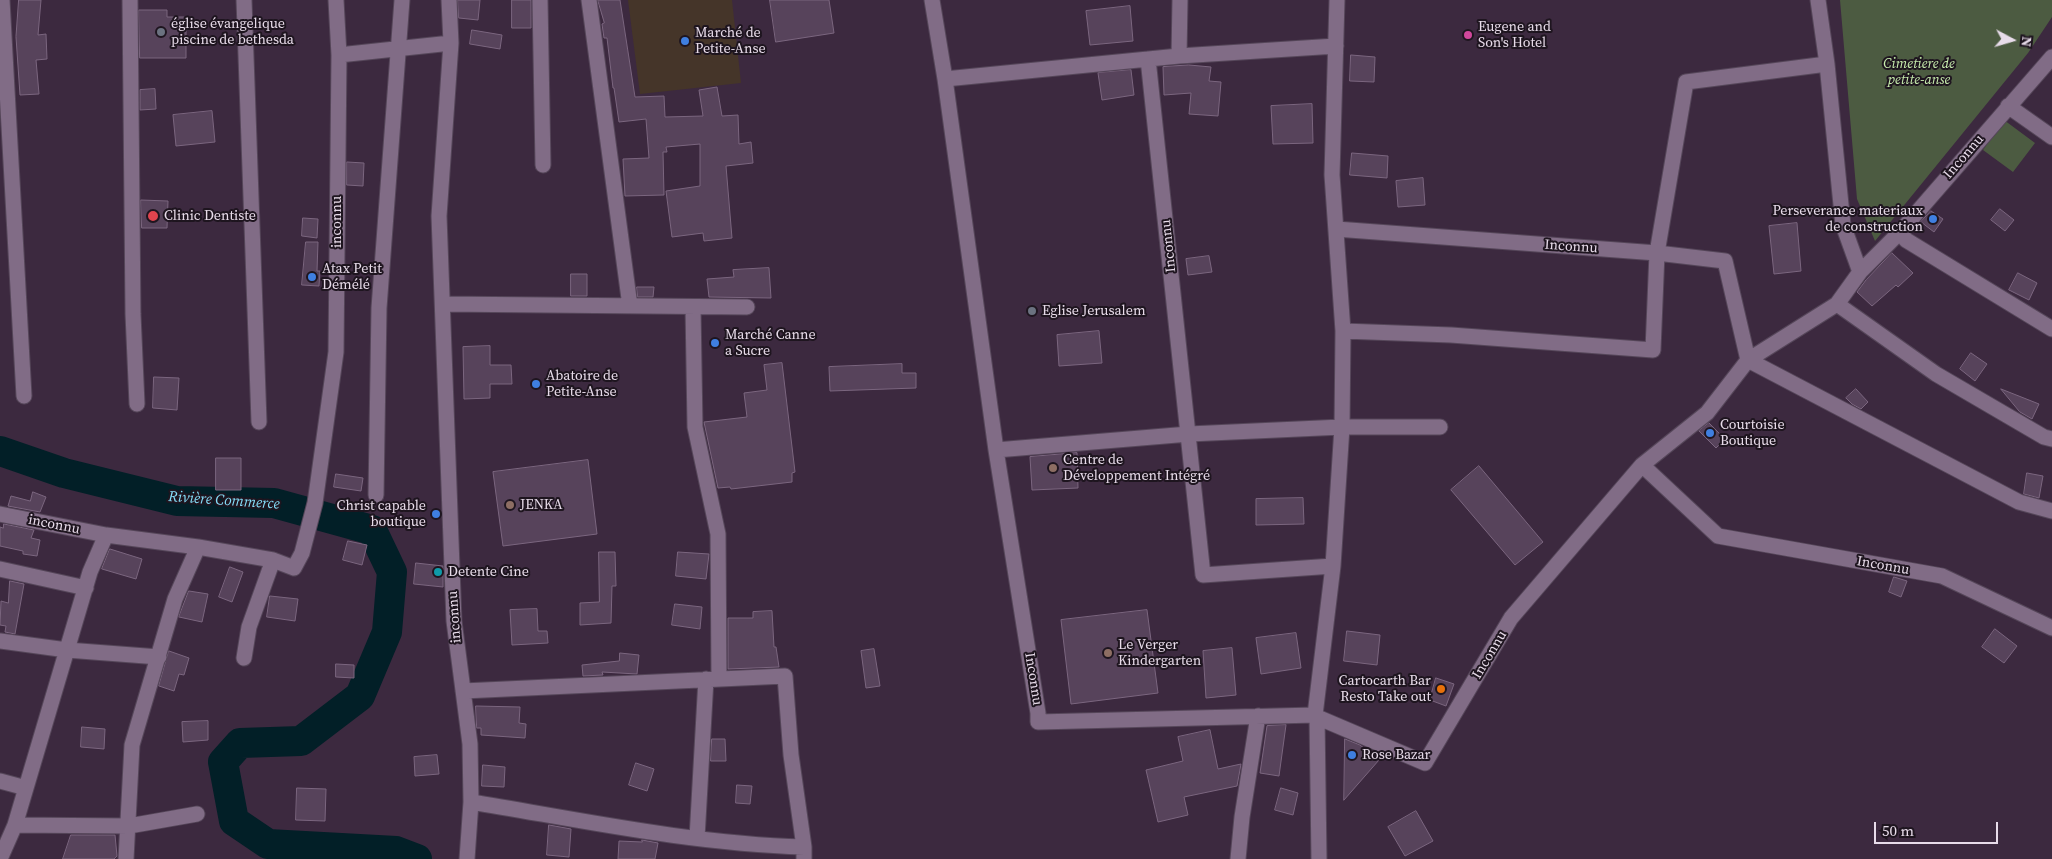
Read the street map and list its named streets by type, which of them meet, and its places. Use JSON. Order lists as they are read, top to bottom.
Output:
{
  "streets": {
    "street": ["Inconnu", "inconnu"]
  },
  "water": ["Rivière Commerce"],
  "parks": ["Cimetiere de petite-anse"],
  "places": [
    "église évangelique piscine de bethesda",
    "Eugene and Son's Hotel",
    "Marché de Petite-Anse",
    "Clinic Dentiste",
    "Perseverance materiaux de construction",
    "Atax Petit Démélé",
    "Eglise Jerusalem",
    "Marché Canne a Sucre",
    "Abatoire de Petite-Anse",
    "Courtoisie Boutique",
    "Centre de Développement Intégré",
    "JENKA",
    "Christ capable boutique",
    "Detente Cine",
    "Le Verger Kindergarten",
    "Cartocarth Bar Resto Take out",
    "Rose Bazar"
  ],
  "scale_bar": "50 m",
  "north": "right"
}
